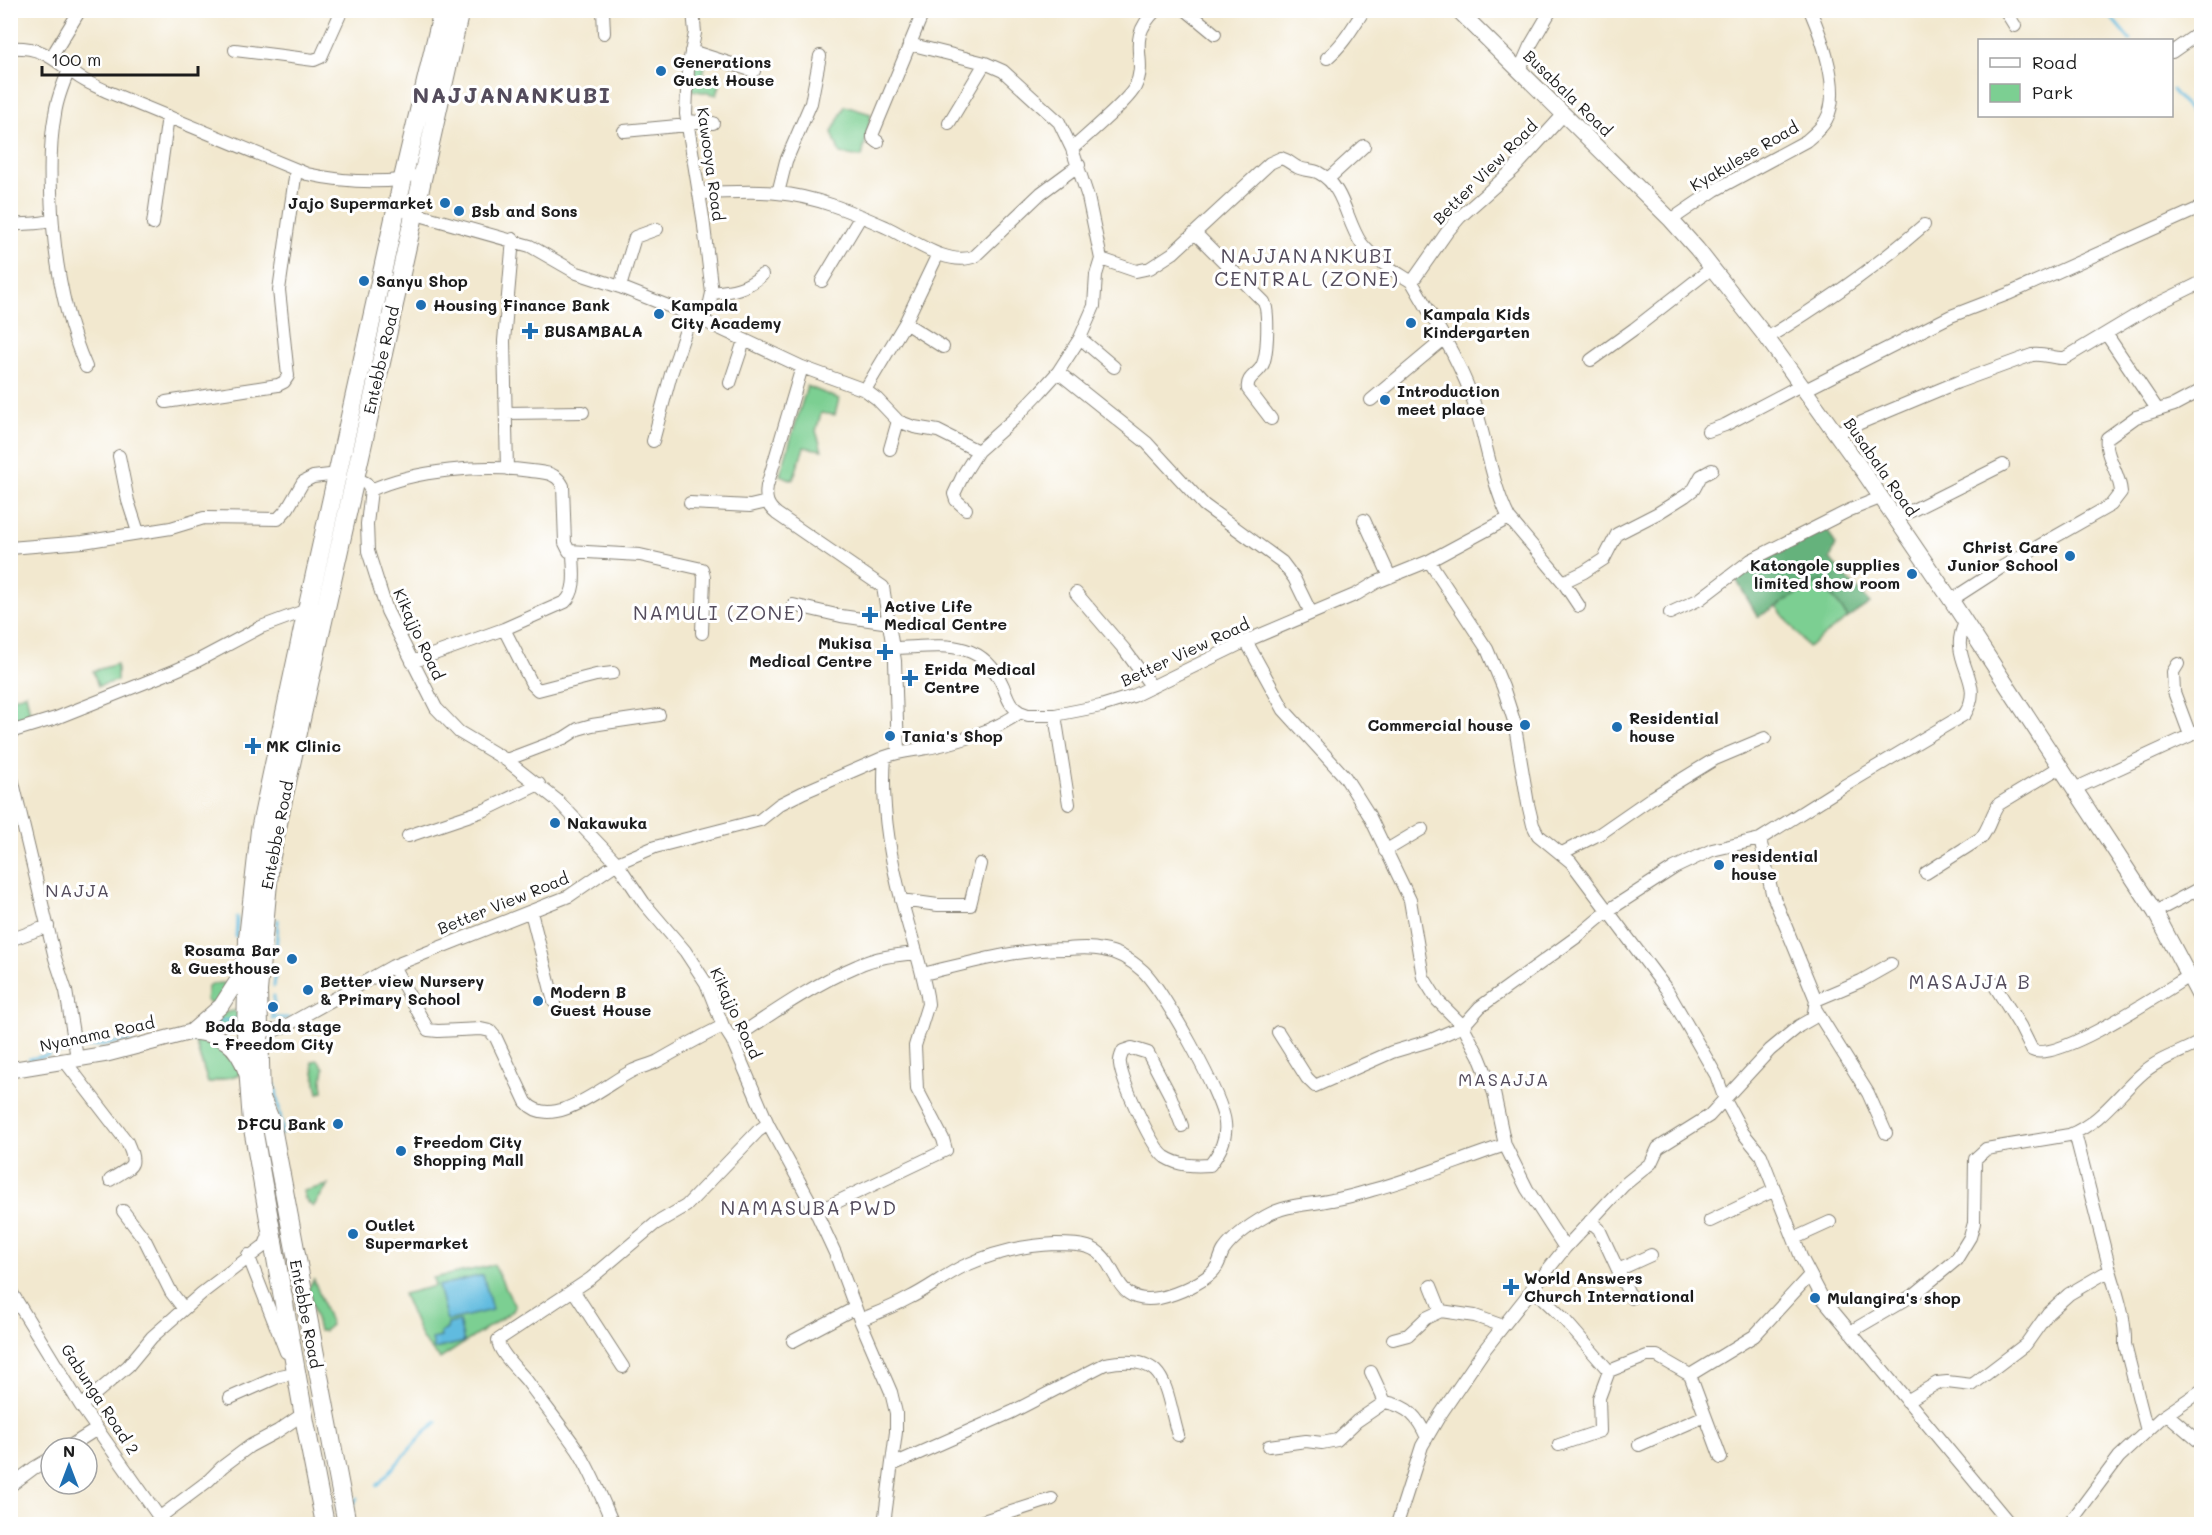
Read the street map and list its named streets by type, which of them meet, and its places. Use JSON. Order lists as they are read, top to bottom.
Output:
{
  "streets": {
    "main road": ["Entebbe Road"],
    "street": [
      "Busabala Road",
      "Kyakulese Road",
      "Kawooya Road",
      "Better View Road",
      "Kikajjo Road",
      "Nyanama Road",
      "Gabunga Road 2"
    ]
  },
  "crossings": [
    ["Busabala Road", "Kyakulese Road"],
    ["Busabala Road", "Better View Road"],
    ["Better View Road", "Entebbe Road"],
    ["Better View Road", "Kikajjo Road"],
    ["Entebbe Road", "Nyanama Road"]
  ],
  "districts": [
    "NAJJANANKUBI",
    "NAJJANANKUBI CENTRAL (ZONE)",
    "NAMULI (ZONE)",
    "NAJJA",
    "MASAJJA B",
    "MASAJJA",
    "NAMASUBA PWD"
  ],
  "places": {
    "other": [
      "Generations Guest House",
      "Jajo Supermarket",
      "Bsb and Sons",
      "Sanyu Shop",
      "Housing Finance Bank",
      "Kampala City Academy",
      "Kampala Kids Kindergarten",
      "Introduction meet place",
      "Christ Care Junior School",
      "Katongole supplies limited show room",
      "Commercial house",
      "Residential house",
      "Tania's Shop",
      "Nakawuka",
      "residential house",
      "Rosama Bar & Guesthouse",
      "Better view Nursery & Primary School",
      "Modern B Guest House",
      "Boda Boda stage - Freedom City",
      "DFCU Bank",
      "Freedom City Shopping Mall",
      "Outlet Supermarket",
      "Mulangira's shop"
    ],
    "health": [
      "BUSAMBALA",
      "Active Life Medical Centre",
      "Mukisa Medical Centre",
      "Erida Medical Centre",
      "MK Clinic",
      "World Answers Church International"
    ]
  },
  "legend": ["Road", "Park"],
  "scale_bar": "100 m",
  "north": "top"
}
